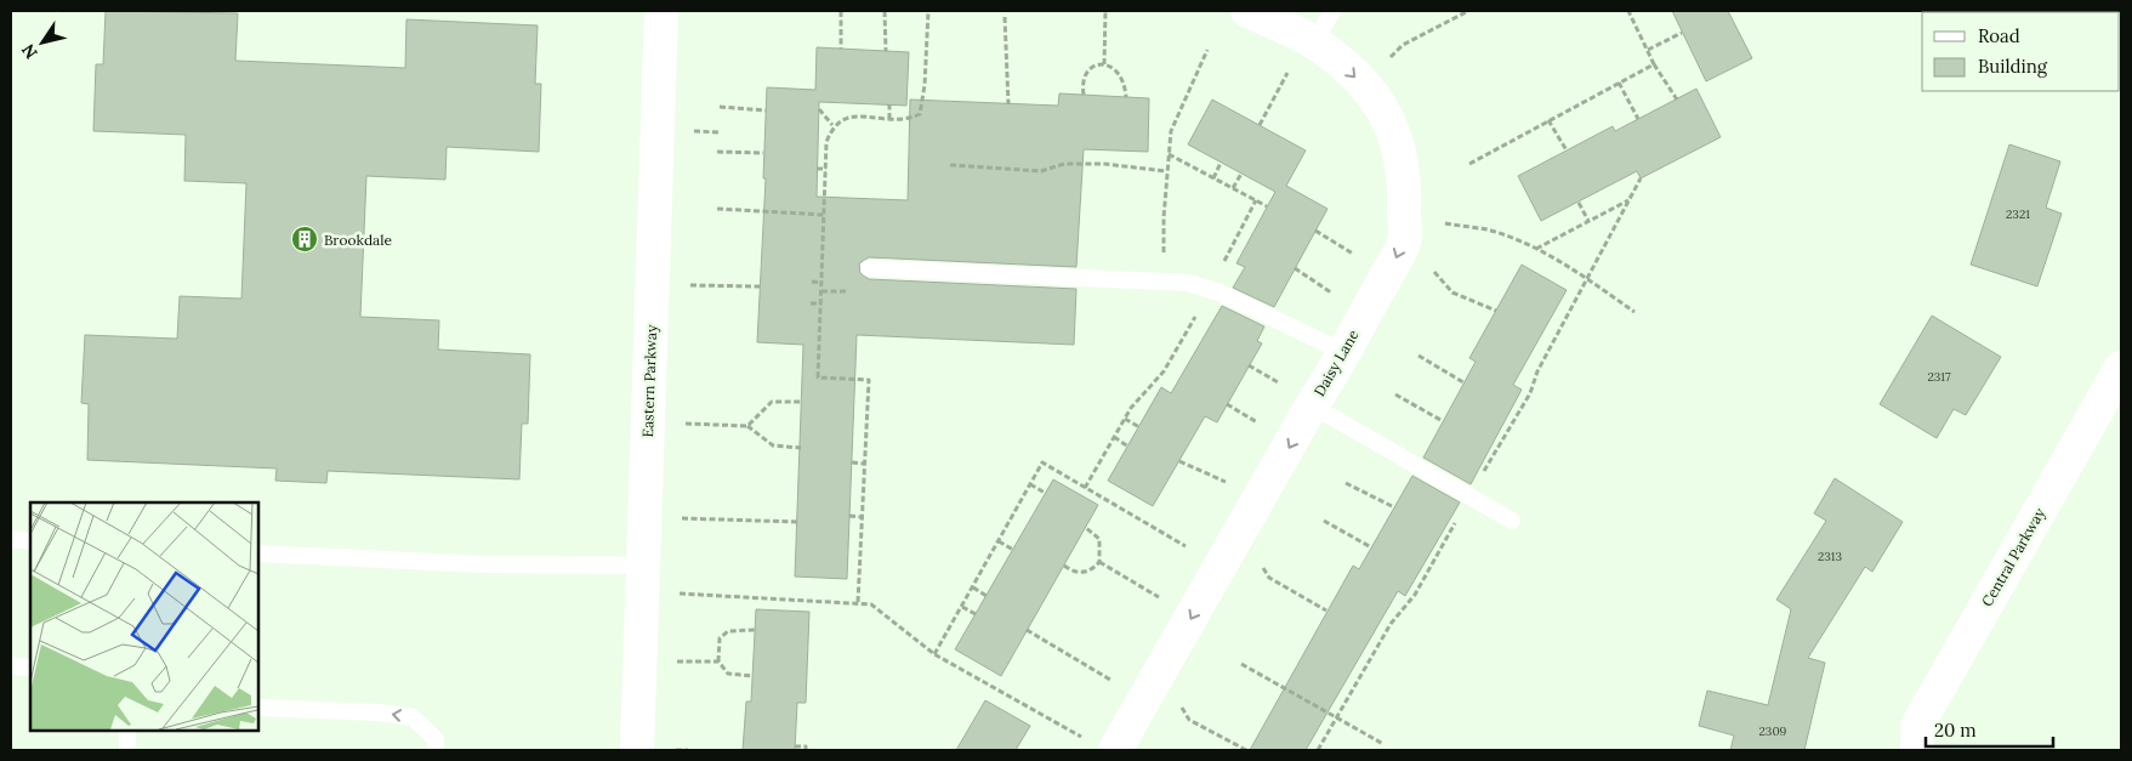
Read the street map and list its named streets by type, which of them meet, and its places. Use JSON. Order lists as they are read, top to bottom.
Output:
{
  "streets": {
    "street": ["Daisy Lane", "Eastern Parkway", "Central Parkway"]
  },
  "one_way": ["Daisy Lane"],
  "places": {
    "building": ["Brookdale"]
  },
  "house_numbers": [
    "2321",
    "2317",
    "2313",
    "2309"
  ],
  "legend": ["Road", "Building"],
  "scale_bar": "20 m",
  "north": "bottom left"
}
